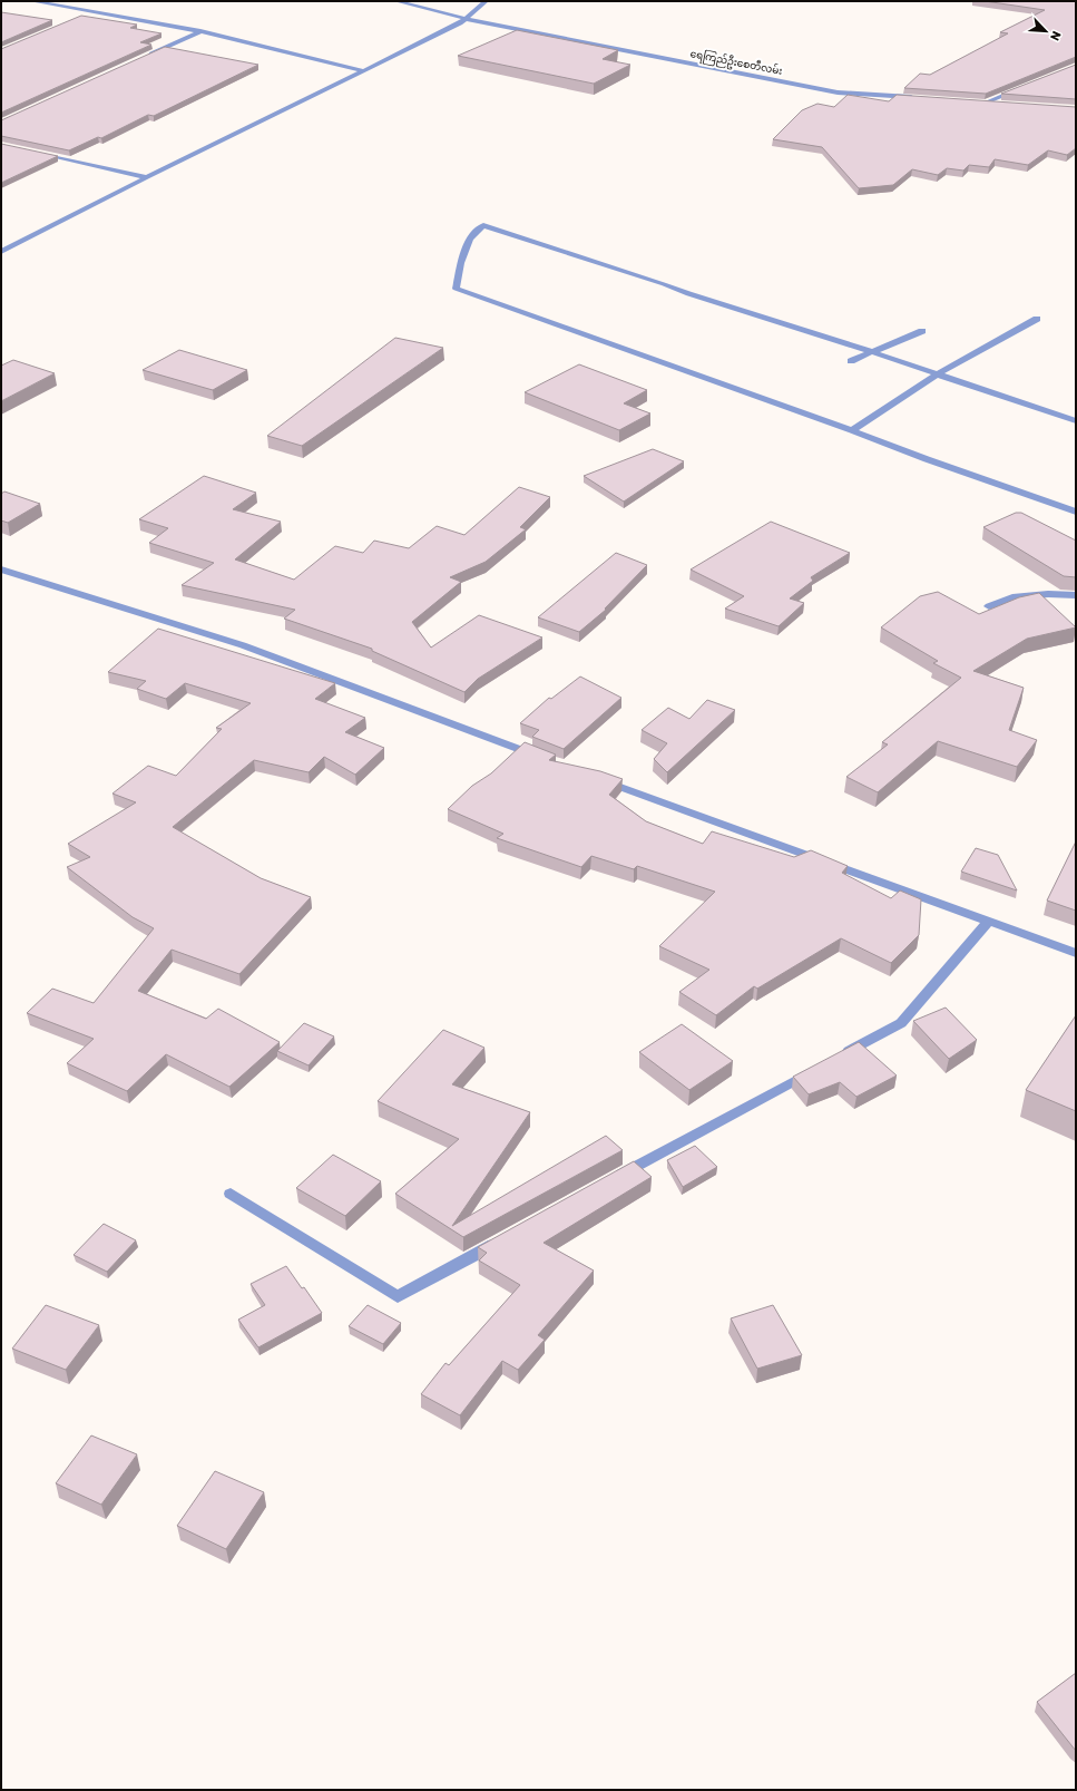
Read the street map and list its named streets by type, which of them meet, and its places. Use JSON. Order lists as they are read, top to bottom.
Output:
{
  "streets": {
    "street": ["ရေကြည်ဦးစေတီလမ်း"]
  },
  "north": "bottom right"
}
